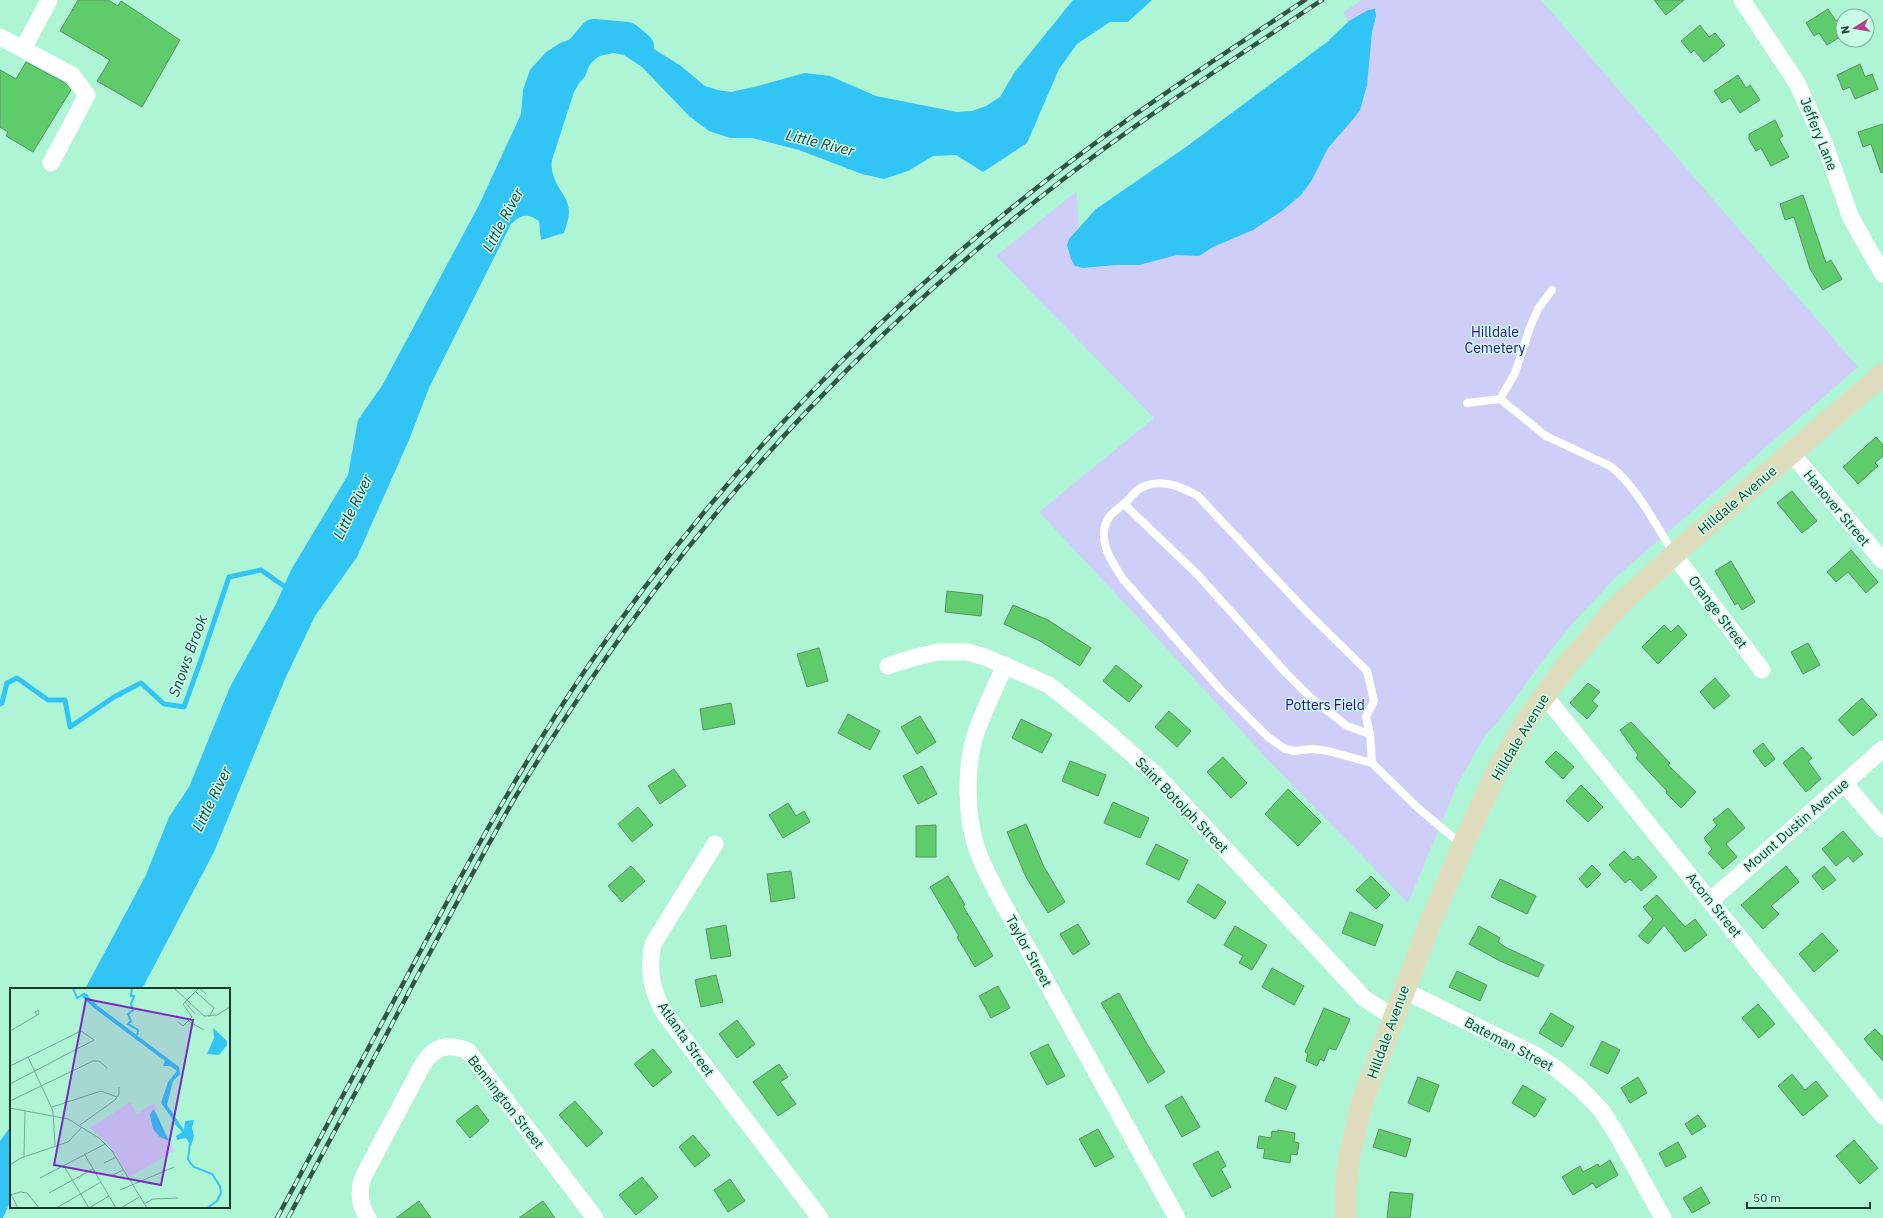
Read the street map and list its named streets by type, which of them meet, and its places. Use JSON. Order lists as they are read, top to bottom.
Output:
{
  "streets": {
    "main road": ["Hilldale Avenue"],
    "street": [
      "Jeffery Lane",
      "Hanover Street",
      "Orange Street",
      "Saint Botolph Street",
      "Mount Dustin Avenue",
      "Acorn Street",
      "Taylor Street",
      "Atlanta Street",
      "Bateman Street",
      "Bennington Street"
    ]
  },
  "crossings": [
    ["Hilldale Avenue", "Hanover Street"],
    ["Hilldale Avenue", "Orange Street"],
    ["Hilldale Avenue", "Saint Botolph Street"],
    ["Hilldale Avenue", "Acorn Street"],
    ["Hilldale Avenue", "Bateman Street"],
    ["Saint Botolph Street", "Taylor Street"],
    ["Mount Dustin Avenue", "Acorn Street"]
  ],
  "water": ["Little River", "Snows Brook"],
  "parks": ["Hilldale Cemetery", "Potters Field"],
  "scale_bar": "50 m",
  "north": "left"
}
